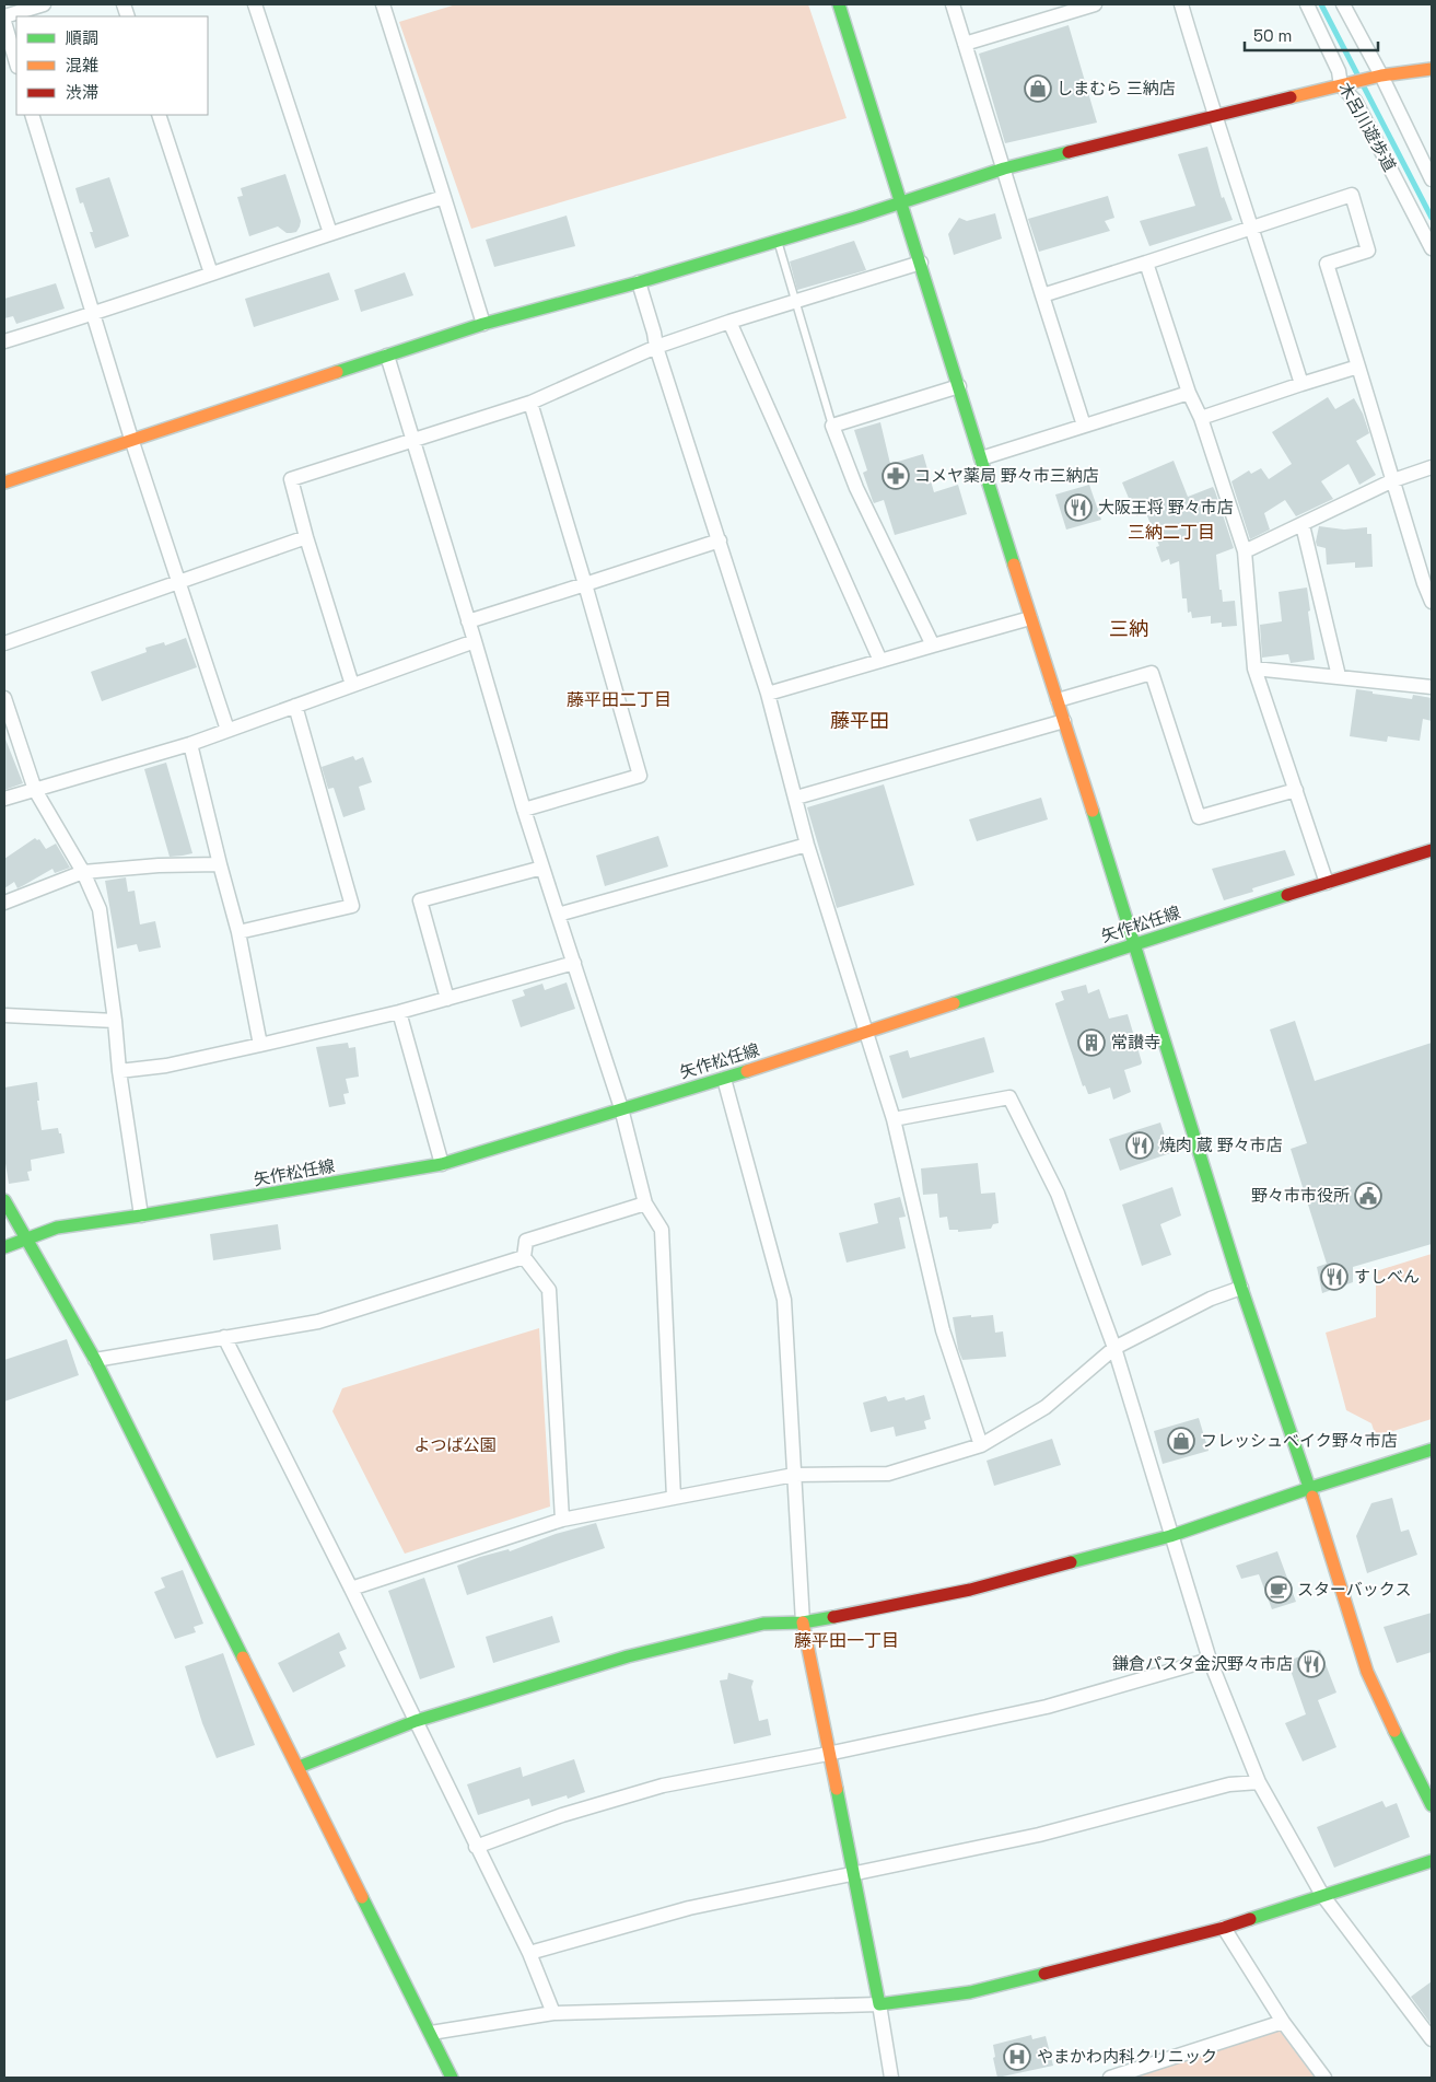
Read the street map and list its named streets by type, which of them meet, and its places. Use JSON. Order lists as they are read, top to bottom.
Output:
{
  "streets": {
    "street": ["木呂川遊歩道", "矢作松任線"]
  },
  "districts": [
    "三納二丁目",
    "三納",
    "藤平田二丁目",
    "藤平田",
    "藤平田一丁目"
  ],
  "parks": ["よつば公園"],
  "places": {
    "shop": ["しまむら 三納店", "フレッシュベイク野々市店"],
    "pharmacy": ["コメヤ薬局 野々市三納店"],
    "restaurant": [
      "大阪王将 野々市店",
      "焼肉 蔵 野々市店",
      "すしべん",
      "鎌倉パスタ金沢野々市店"
    ],
    "building": ["常讃寺"],
    "public building": ["野々市市役所"],
    "cafe": ["スターバックス"],
    "hospital": ["やまかわ内科クリニック"]
  },
  "legend": ["順調", "混雑", "渋滞"],
  "scale_bar": "50 m"
}
